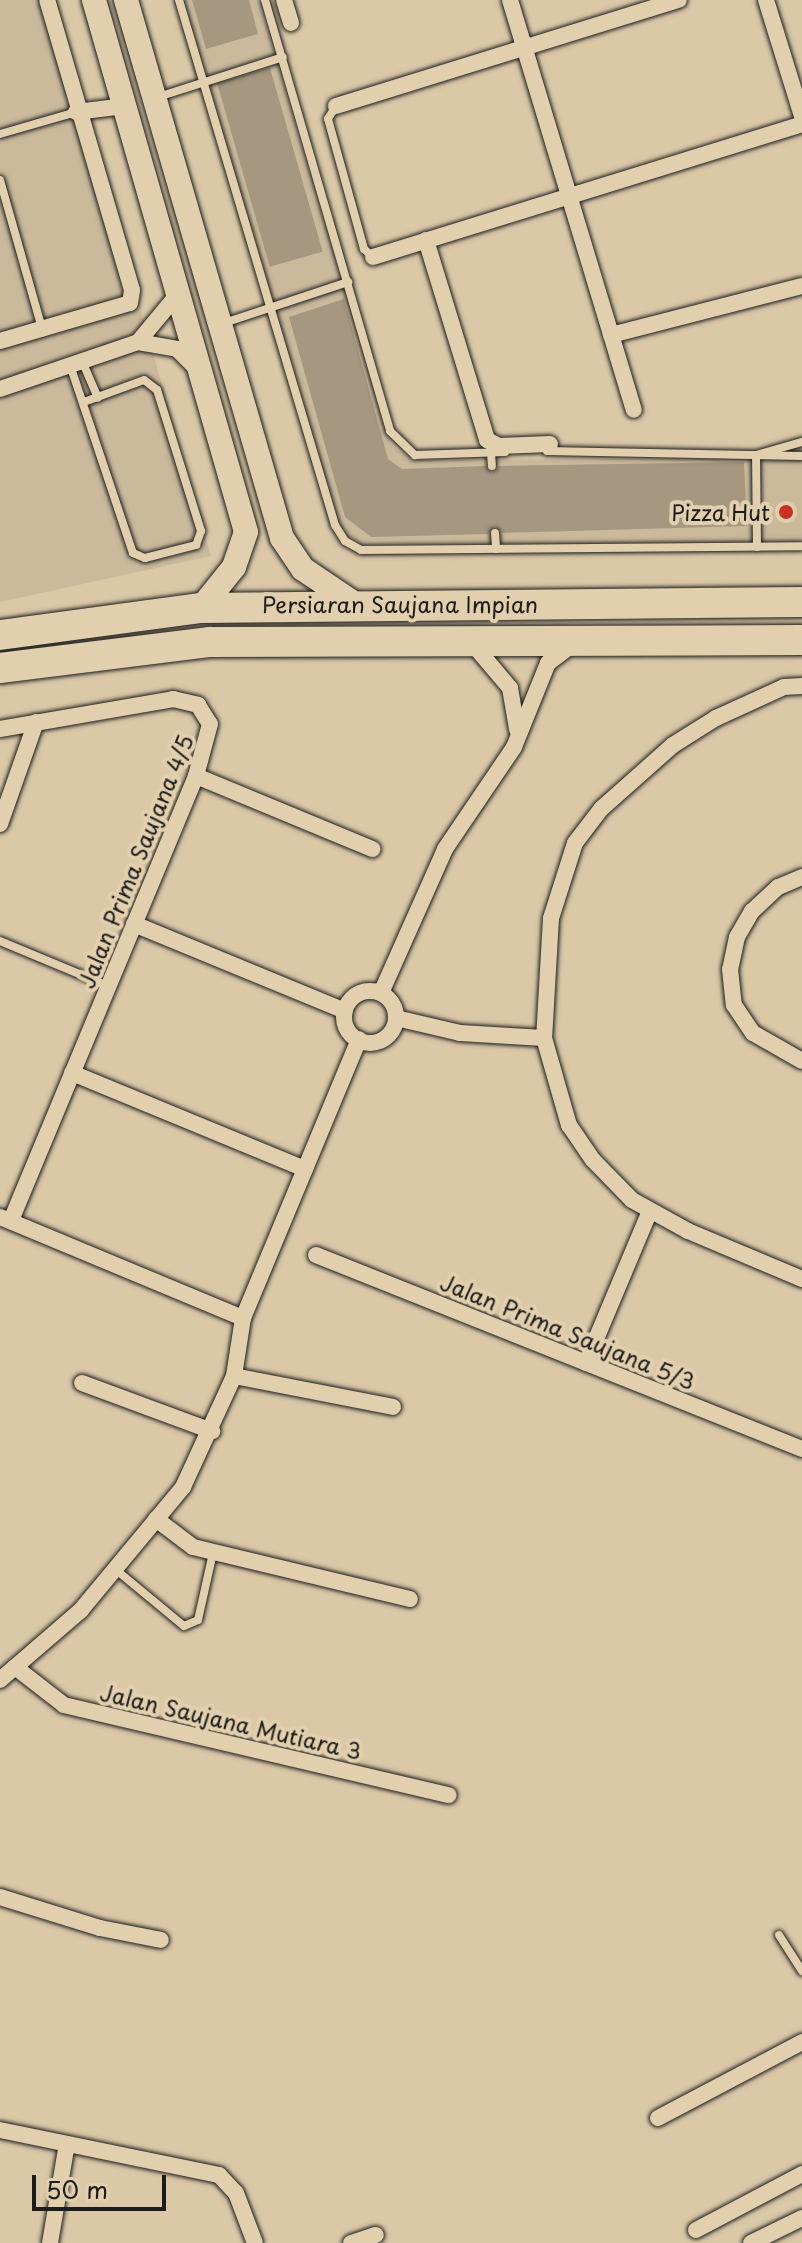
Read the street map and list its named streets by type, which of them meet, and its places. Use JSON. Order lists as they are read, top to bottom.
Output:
{
  "streets": {
    "highway": ["Persiaran Saujana Impian"],
    "street": ["Jalan Prima Saujana 4/5", "Jalan Prima Saujana 5/3", "Jalan Saujana Mutiara 3"]
  },
  "places": ["Pizza Hut"],
  "scale_bar": "50 m"
}
